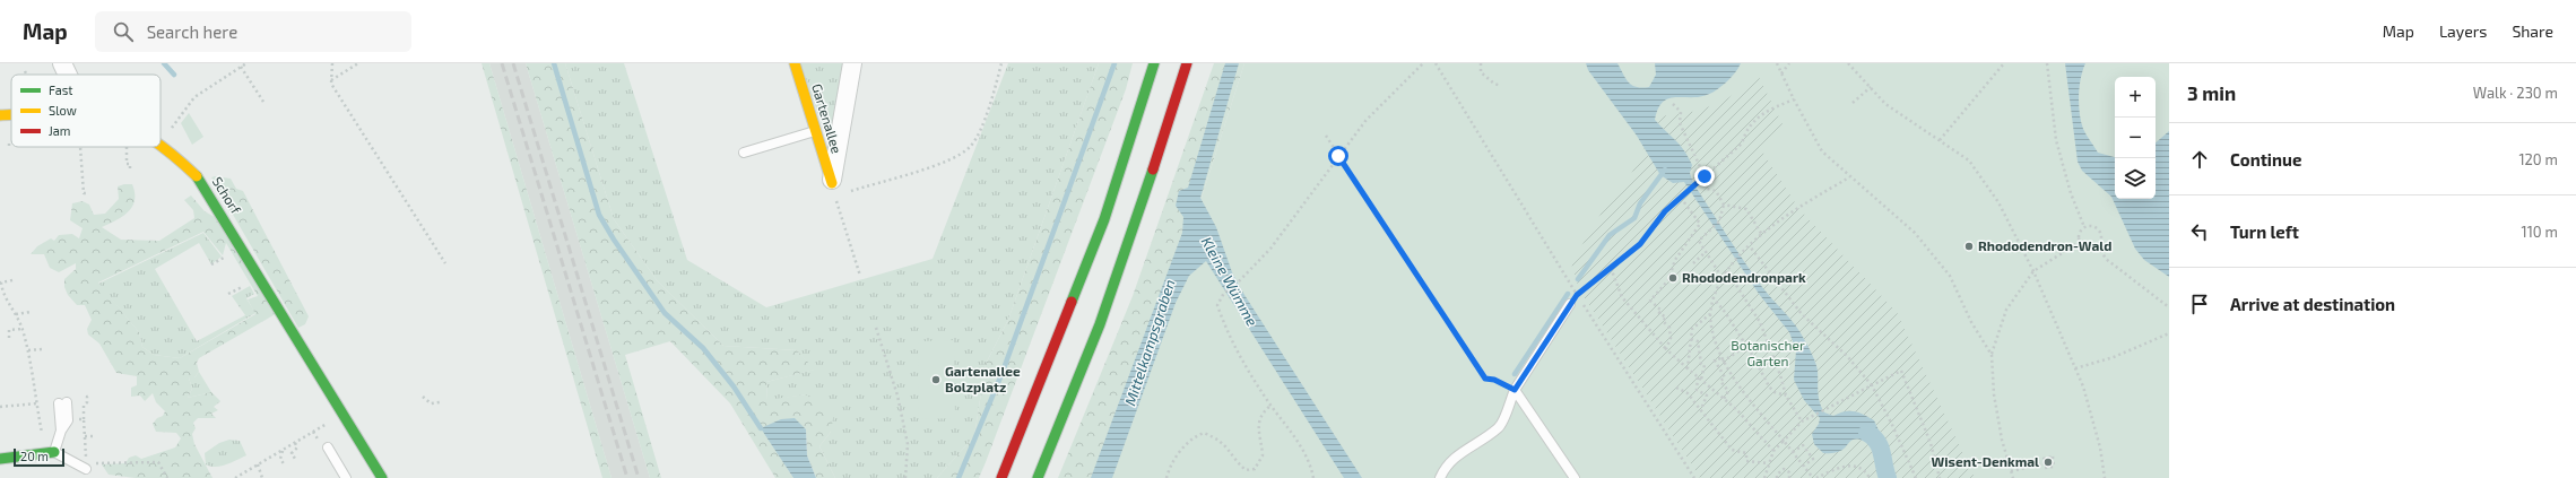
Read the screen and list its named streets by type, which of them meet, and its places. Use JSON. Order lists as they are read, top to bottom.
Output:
{
  "streets": {
    "main road": ["Gartenallee", "Schorf"]
  },
  "water": ["Kleine Wümme", "Mittelkampsgraben"],
  "parks": ["Botanischer Garten"],
  "places": [
    "Rhododendron-Wald",
    "Rhododendronpark",
    "Gartenallee Bolzplatz",
    "Wisent-Denkmal"
  ],
  "legend": ["Fast", "Slow", "Jam"],
  "scale_bar": "20 m",
  "page": {
    "header": "Map",
    "search": "Search here",
    "nav": ["Map", "Layers", "Share"],
    "heading": ["3 min", "Walk · 230 m"],
    "map_buttons": ["+", "−"],
    "list": [
      ["Continue", "120 m"],
      ["Turn left", "110 m"],
      "Arrive at destination"
    ],
    "scale": "20 m"
  }
}
